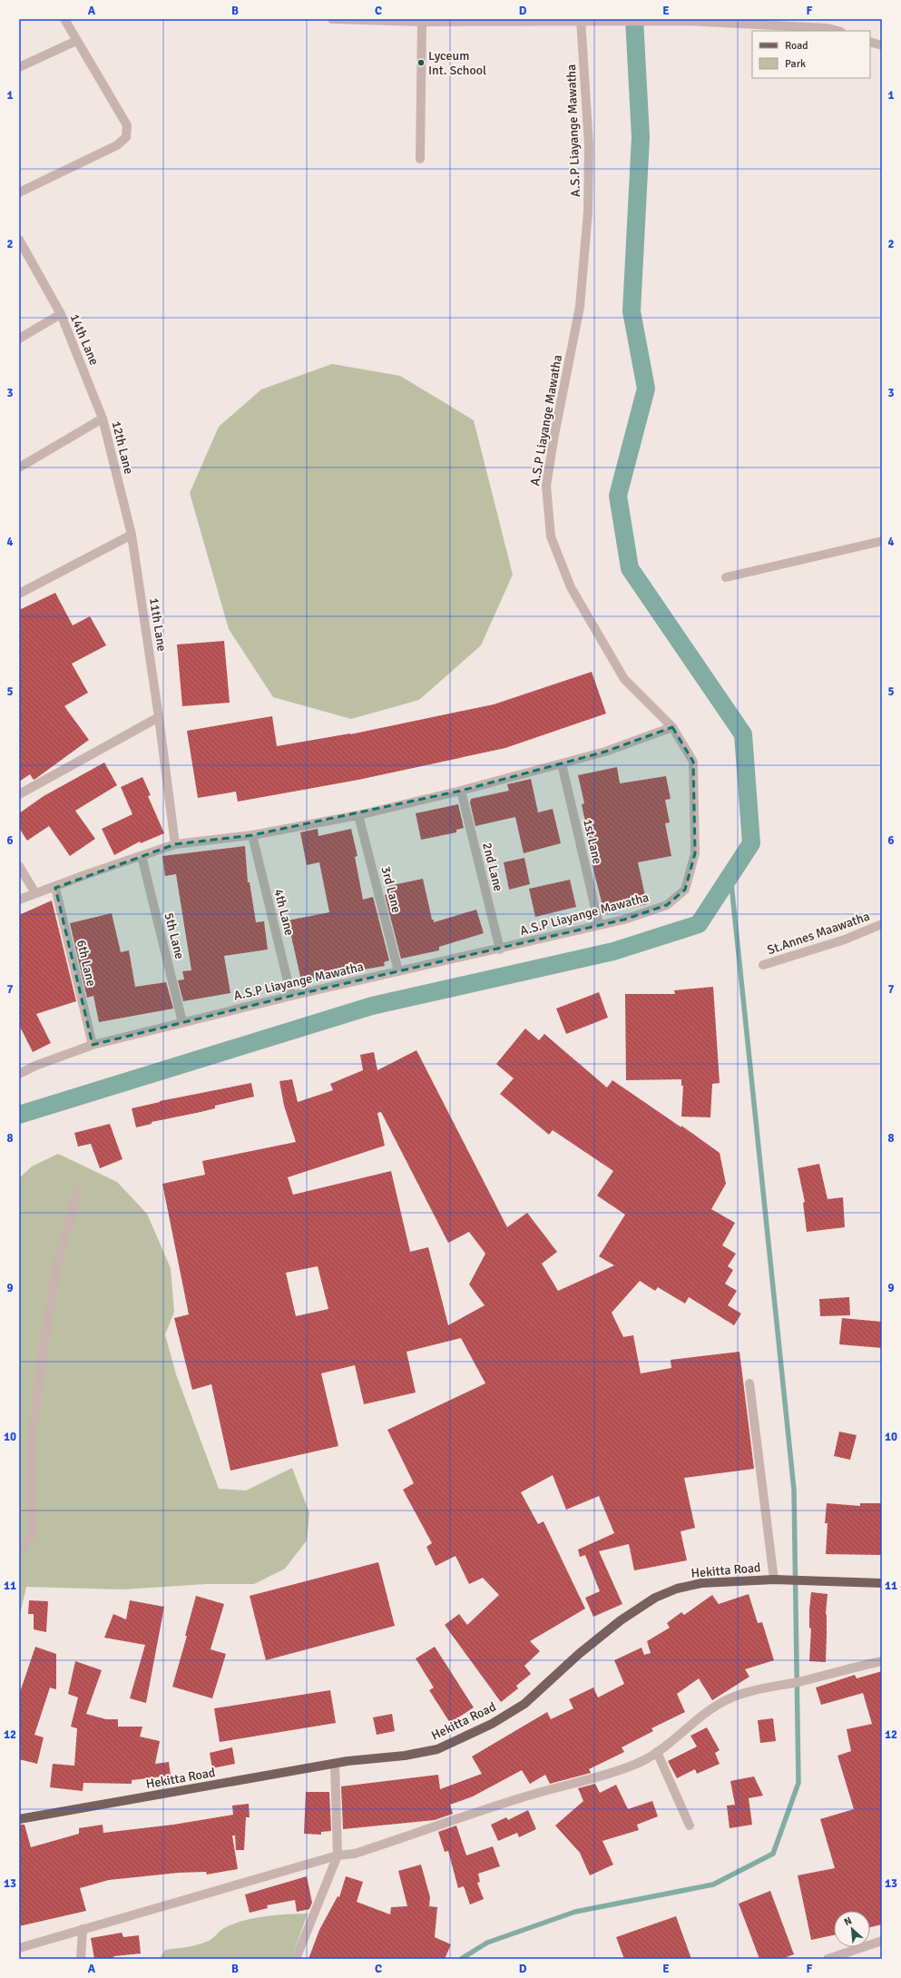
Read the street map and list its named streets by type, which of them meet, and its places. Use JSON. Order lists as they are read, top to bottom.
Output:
{
  "streets": {
    "main road": ["Hekitta Road"],
    "street": [
      "A.S.P Liayange Mawatha",
      "14th Lane",
      "12th Lane",
      "11th Lane",
      "1st Lane",
      "2nd Lane",
      "3rd Lane",
      "4th Lane",
      "St.Annes Maawatha",
      "5th Lane",
      "6th Lane"
    ]
  },
  "crossings": [
    ["A.S.P Liayange Mawatha", "1st Lane"],
    ["A.S.P Liayange Mawatha", "2nd Lane"],
    ["A.S.P Liayange Mawatha", "3rd Lane"],
    ["A.S.P Liayange Mawatha", "4th Lane"],
    ["A.S.P Liayange Mawatha", "5th Lane"],
    ["A.S.P Liayange Mawatha", "6th Lane"],
    ["14th Lane", "12th Lane"],
    ["12th Lane", "11th Lane"]
  ],
  "places": ["Lyceum Int. School"],
  "legend": ["Road", "Park"],
  "north": "top left",
  "grid": {
    "columns": [
      "A",
      "B",
      "C",
      "D",
      "E",
      "F"
    ],
    "rows": [
      "1",
      "2",
      "3",
      "4",
      "5",
      "6",
      "7",
      "8",
      "9",
      "10",
      "11",
      "12",
      "13"
    ]
  }
}
